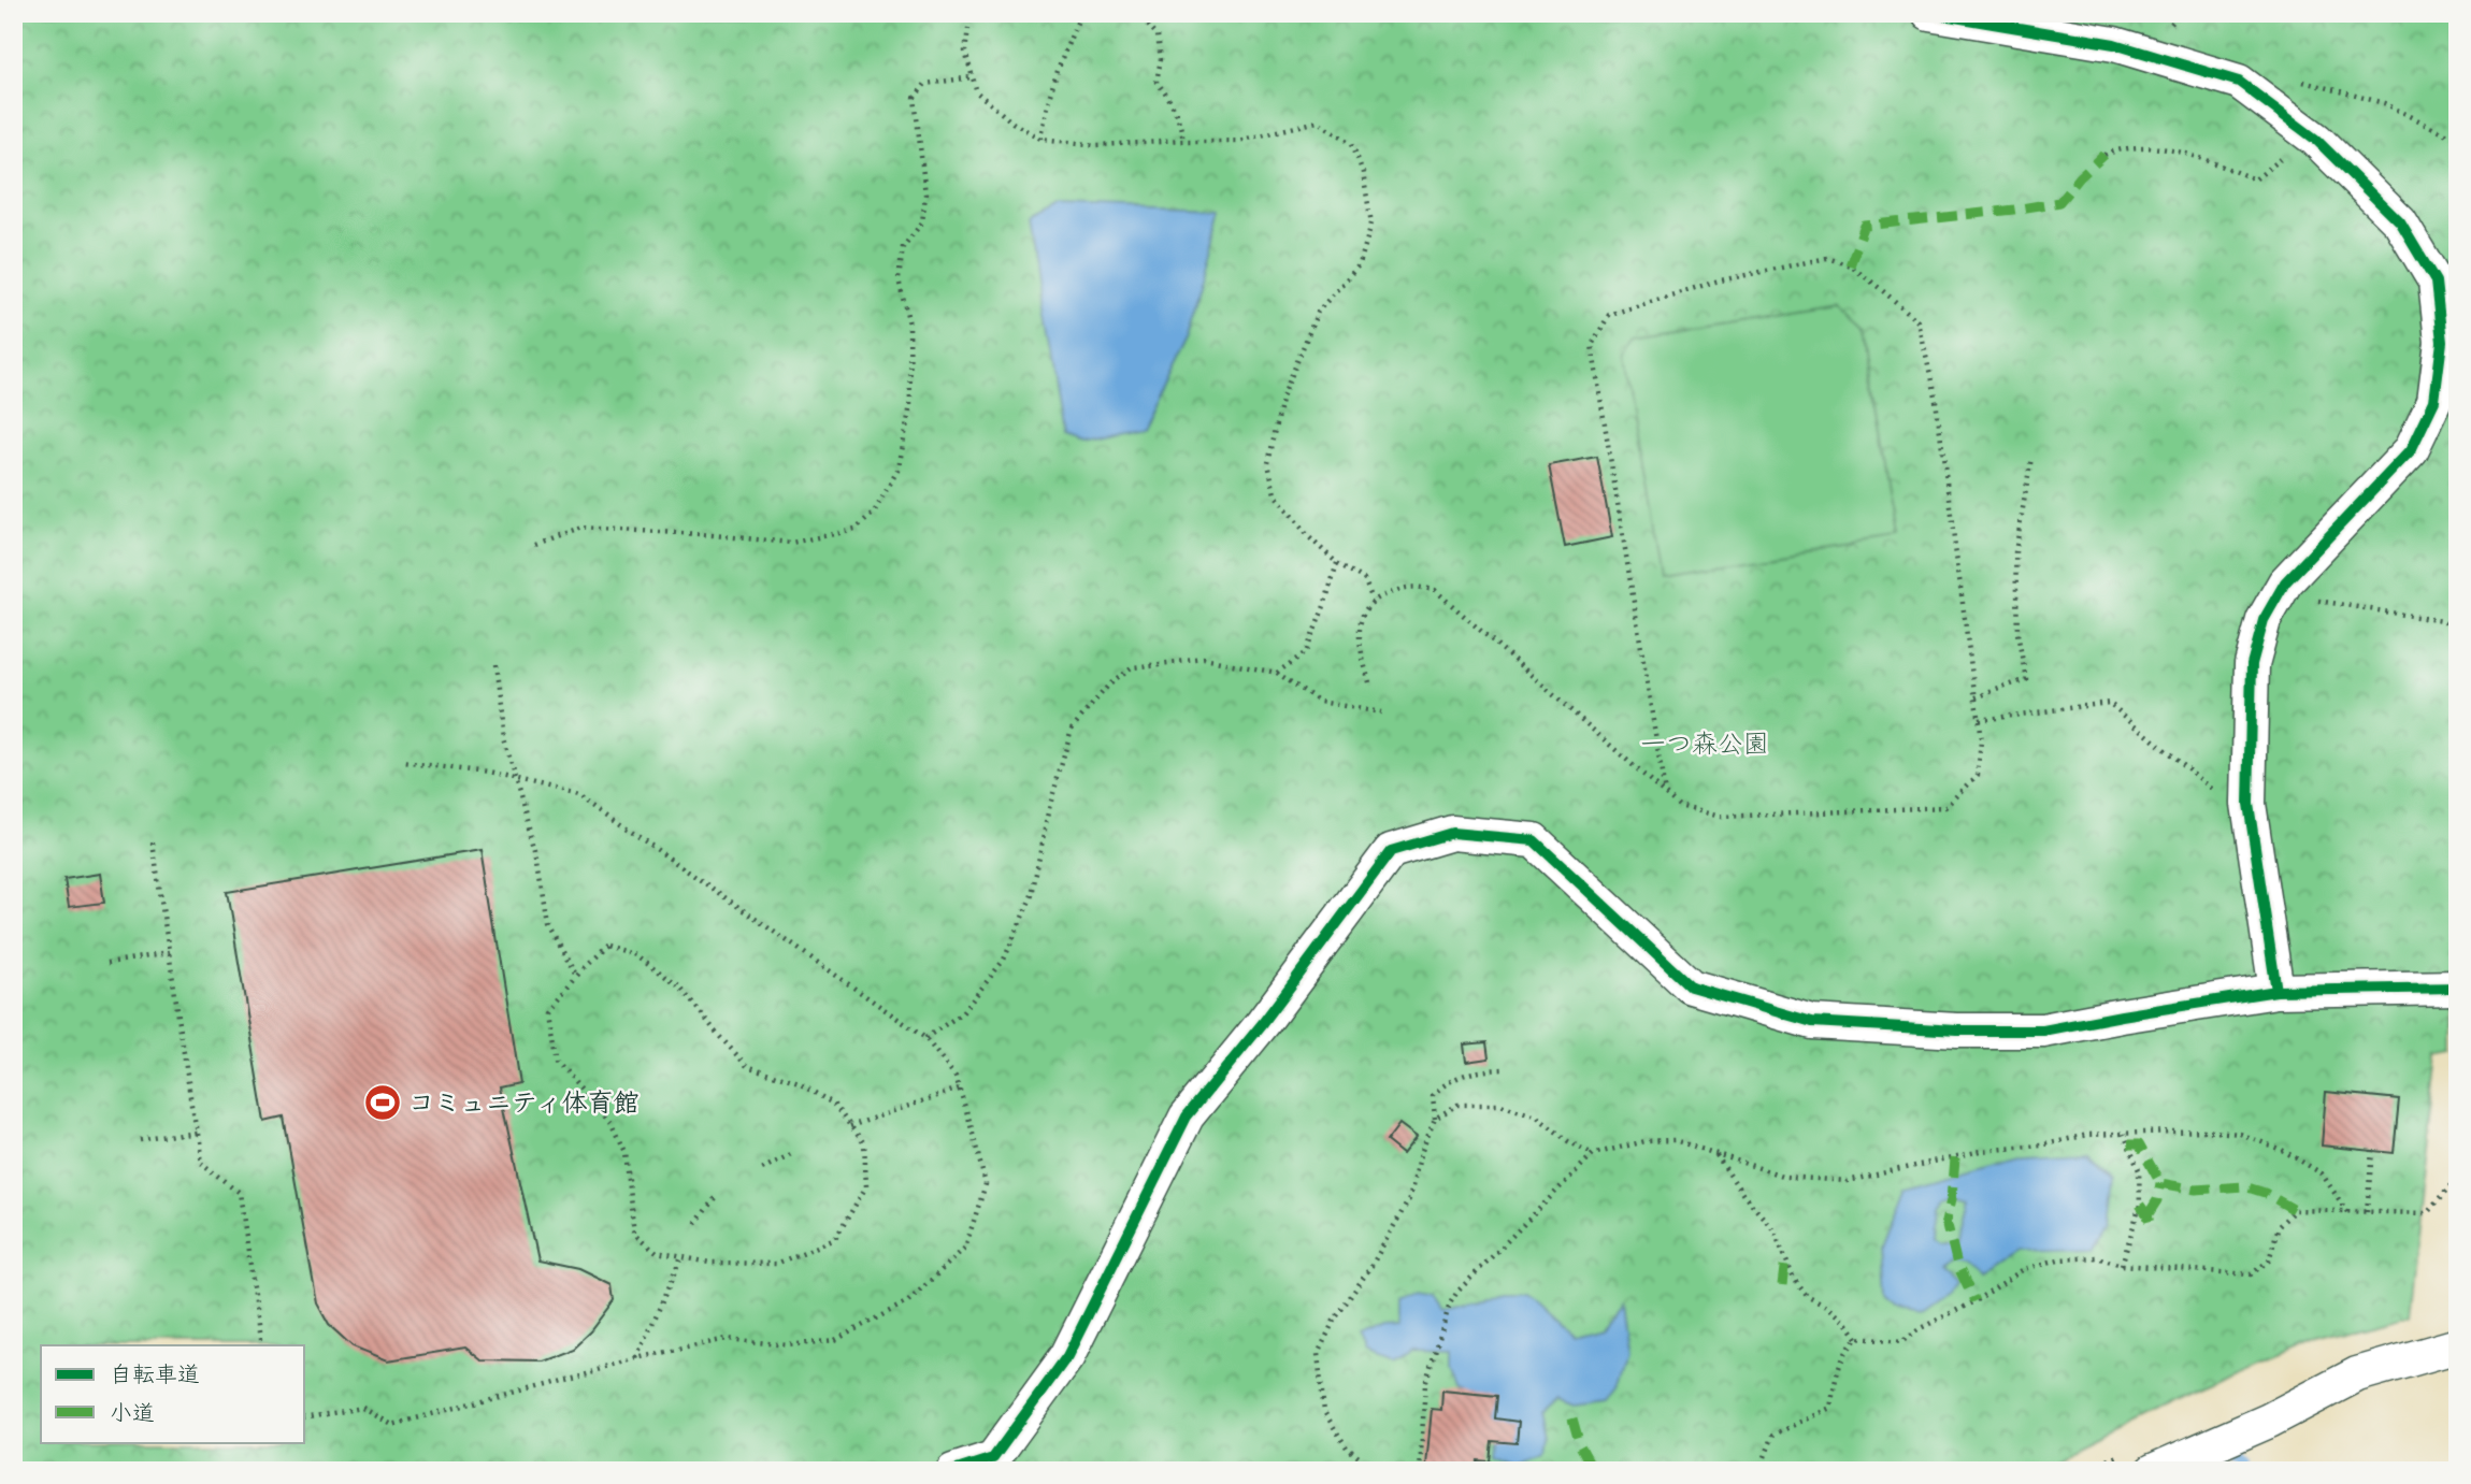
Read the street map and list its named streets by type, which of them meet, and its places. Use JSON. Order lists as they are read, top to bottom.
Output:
{
  "parks": ["一つ森公園"],
  "places": {
    "sports": ["コミュニティ体育館"]
  },
  "legend": ["自転車道", "小道"]
}
